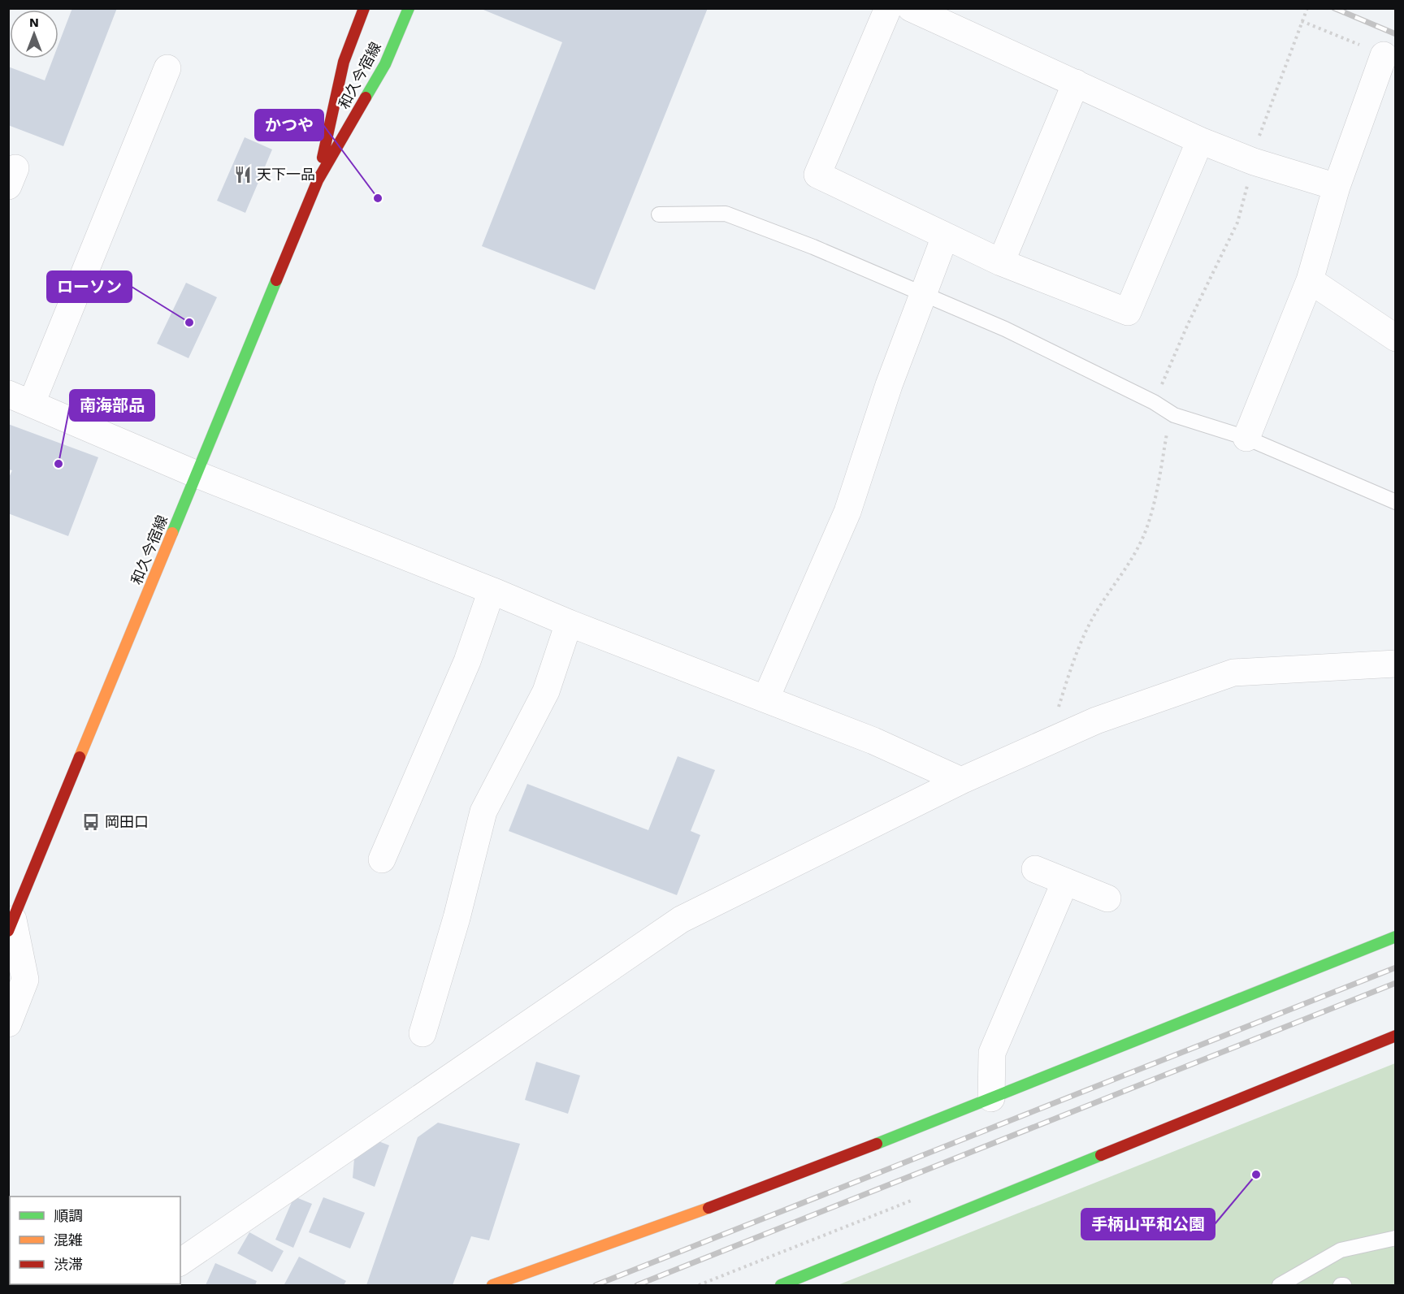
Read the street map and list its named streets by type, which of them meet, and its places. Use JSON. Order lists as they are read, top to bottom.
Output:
{
  "streets": {
    "street": ["和久今宿線"]
  },
  "places": {
    "restaurant": ["天下一品"],
    "other": [
      "かつや",
      "ローソン",
      "南海部品",
      "手柄山平和公園"
    ],
    "bus stop": ["岡田口"]
  },
  "legend": ["順調", "混雑", "渋滞"],
  "north": "top"
}
